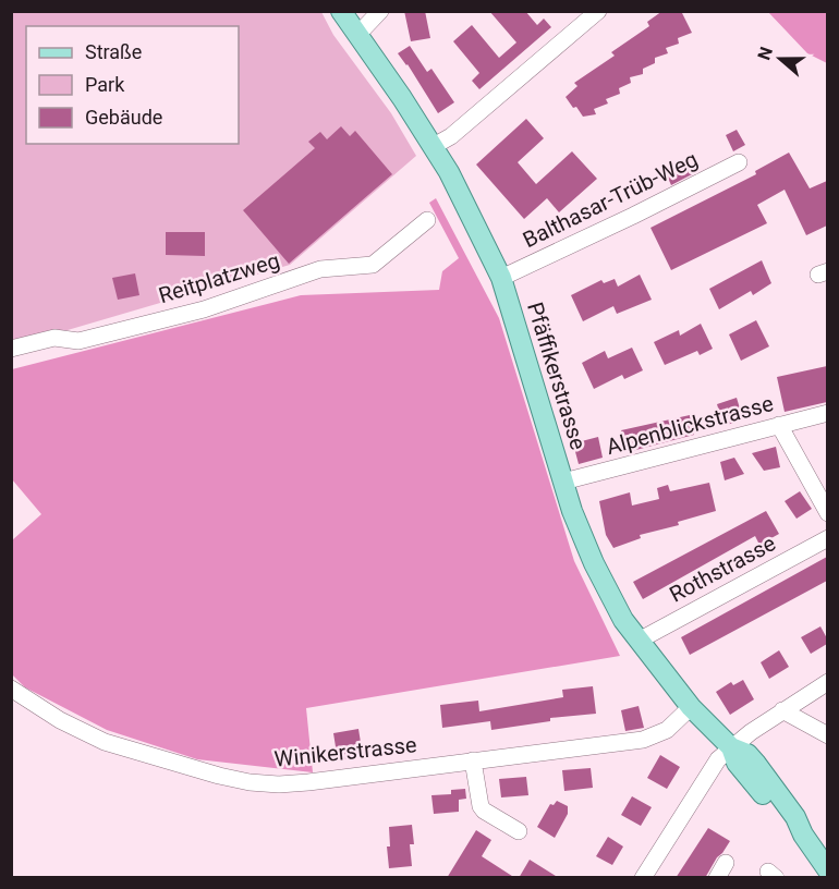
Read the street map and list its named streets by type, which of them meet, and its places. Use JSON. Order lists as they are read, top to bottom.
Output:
{
  "streets": {
    "main road": ["Pfäffikerstrasse"],
    "street": [
      "Balthasar-Trüb-Weg",
      "Reitplatzweg",
      "Alpenblickstrasse",
      "Rothstrasse",
      "Winikerstrasse"
    ]
  },
  "crossings": [
    ["Balthasar-Trüb-Weg", "Pfäffikerstrasse"],
    ["Pfäffikerstrasse", "Alpenblickstrasse"],
    ["Pfäffikerstrasse", "Rothstrasse"],
    ["Pfäffikerstrasse", "Winikerstrasse"]
  ],
  "legend": ["Straße", "Park", "Gebäude"],
  "north": "left"
}
